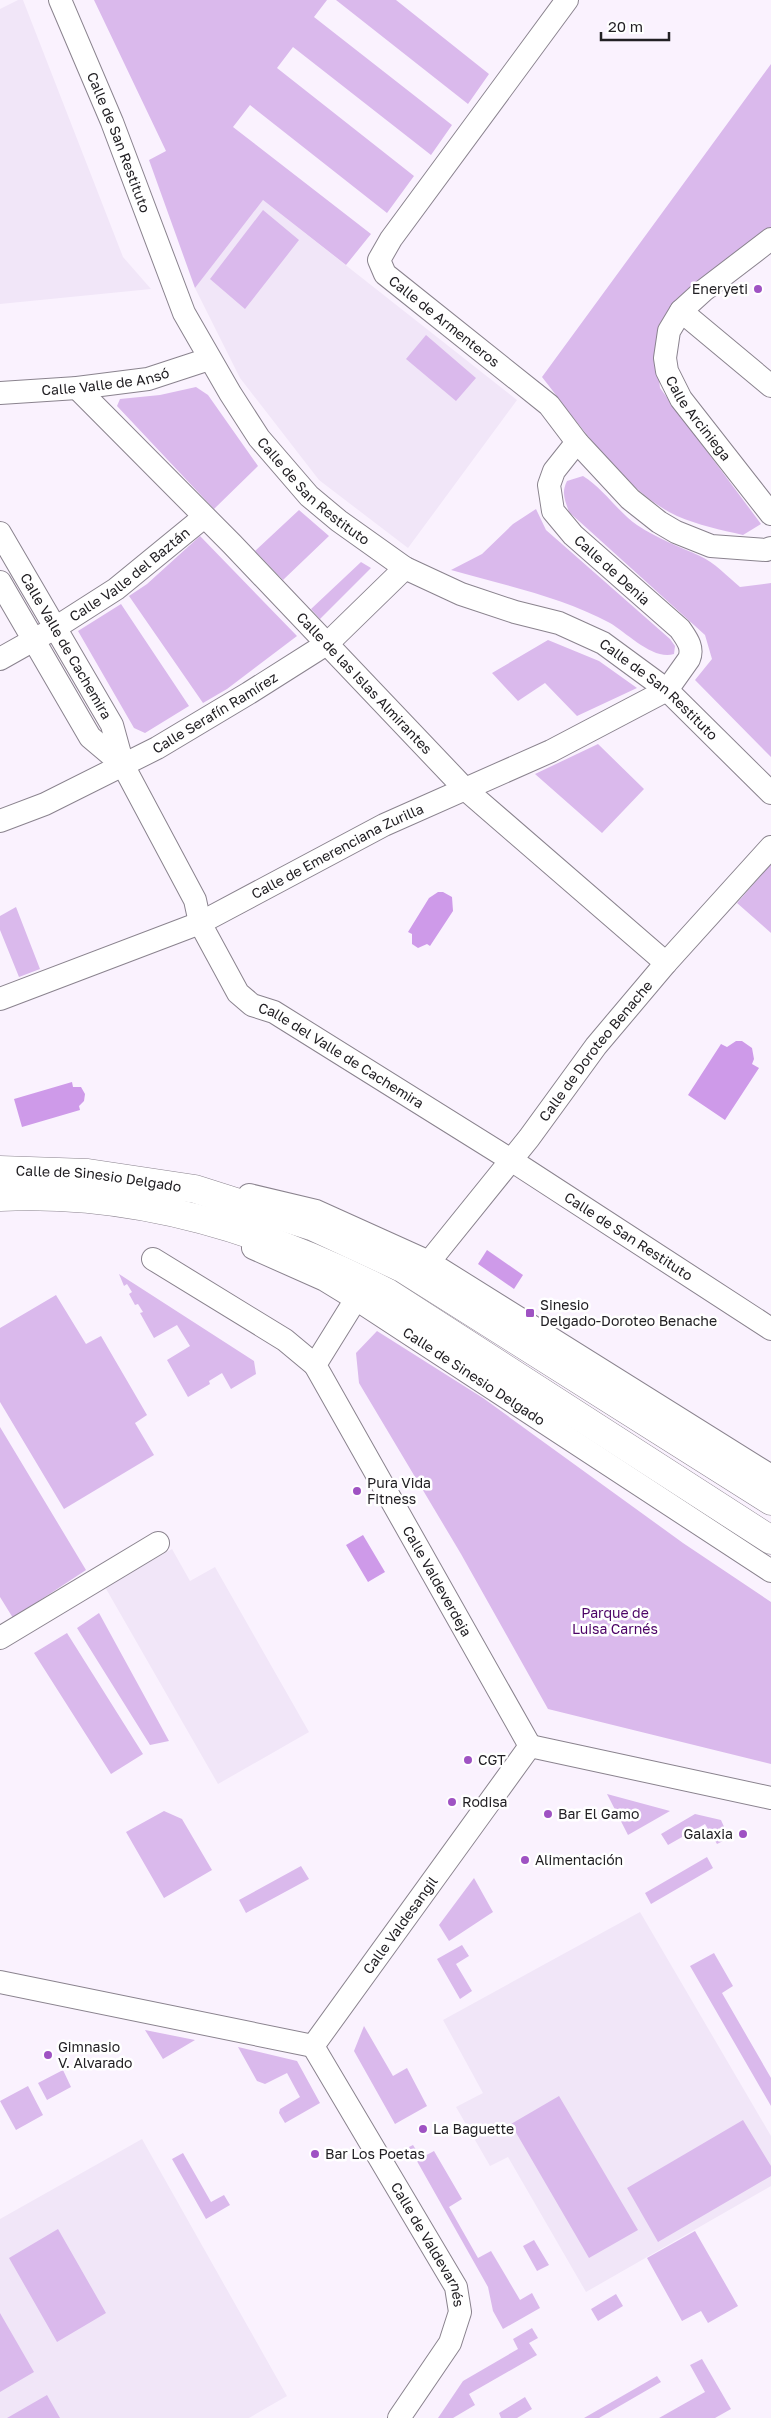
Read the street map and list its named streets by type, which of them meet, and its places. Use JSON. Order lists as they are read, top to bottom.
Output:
{
  "streets": {
    "main road": ["Calle de Sinesio Delgado"],
    "street": [
      "Calle de San Restituto",
      "Calle de Armenteros",
      "Calle Valle de Ansó",
      "Calle Arciniega",
      "Calle de Denia",
      "Calle Valle del Baztán",
      "Calle Valle de Cachemira",
      "Calle de las Islas Almirantes",
      "Calle Serafín Ramírez",
      "Calle de Emerenciana Zurilla",
      "Calle de Doroteo Benache",
      "Calle del Valle de Cachemira",
      "Calle Valdeverdeja",
      "Calle Valdesangil",
      "Calle de Valdevarnés"
    ]
  },
  "crossings": [
    ["Calle de San Restituto", "Calle Valle de Ansó"],
    ["Calle de San Restituto", "Calle de Denia"],
    ["Calle de San Restituto", "Calle Serafín Ramírez"],
    ["Calle de San Restituto", "Calle de Emerenciana Zurilla"],
    ["Calle de San Restituto", "Calle de Doroteo Benache"],
    ["Calle de San Restituto", "Calle del Valle de Cachemira"],
    ["Calle de Armenteros", "Calle de Denia"],
    ["Calle Valle de Ansó", "Calle de las Islas Almirantes"],
    ["Calle de Denia", "Calle de Emerenciana Zurilla"],
    ["Calle Valle del Baztán", "Calle Valle de Cachemira"],
    ["Calle Valle del Baztán", "Calle de las Islas Almirantes"],
    ["Calle Valle de Cachemira", "Calle Serafín Ramírez"],
    ["Calle Valle de Cachemira", "Calle de Emerenciana Zurilla"],
    ["Calle Valle de Cachemira", "Calle del Valle de Cachemira"],
    ["Calle de las Islas Almirantes", "Calle Serafín Ramírez"],
    ["Calle de las Islas Almirantes", "Calle de Emerenciana Zurilla"],
    ["Calle de las Islas Almirantes", "Calle de Doroteo Benache"],
    ["Calle de Emerenciana Zurilla", "Calle del Valle de Cachemira"],
    ["Calle de Doroteo Benache", "Calle del Valle de Cachemira"],
    ["Calle de Doroteo Benache", "Calle de Sinesio Delgado"],
    ["Calle Valdeverdeja", "Calle Valdesangil"],
    ["Calle Valdesangil", "Calle de Valdevarnés"]
  ],
  "parks": ["Parque de Luisa Carnés"],
  "places": {
    "other": [
      "Eneryeti",
      "Pura Vida Fitness",
      "CGT",
      "Rodisa",
      "Bar El Gamo",
      "Galaxia",
      "Alimentación",
      "Gimnasio V. Alvarado",
      "La Baguette",
      "Bar Los Poetas"
    ],
    "transit": ["Sinesio Delgado-Doroteo Benache"]
  },
  "scale_bar": "20 m"
}
